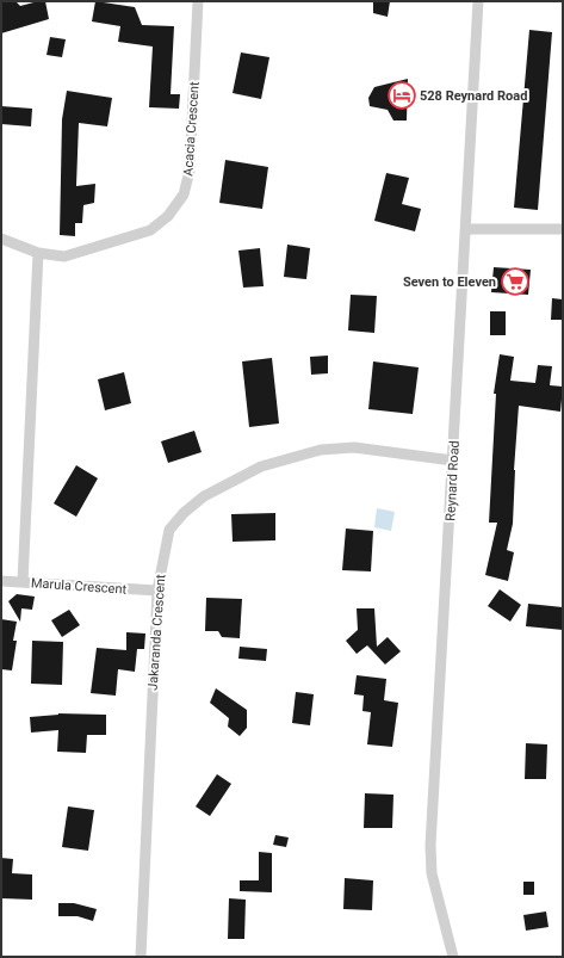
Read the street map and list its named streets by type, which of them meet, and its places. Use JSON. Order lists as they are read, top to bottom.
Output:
{
  "streets": {
    "street": [
      "Acacia Crescent",
      "Reynard Road",
      "Marula Crescent",
      "Jakaranda Crescent"
    ]
  },
  "crossings": [
    ["Reynard Road", "Jakaranda Crescent"],
    ["Marula Crescent", "Jakaranda Crescent"]
  ],
  "places": {
    "hotel": ["528 Reynard Road"],
    "supermarket": ["Seven to Eleven"]
  }
}
